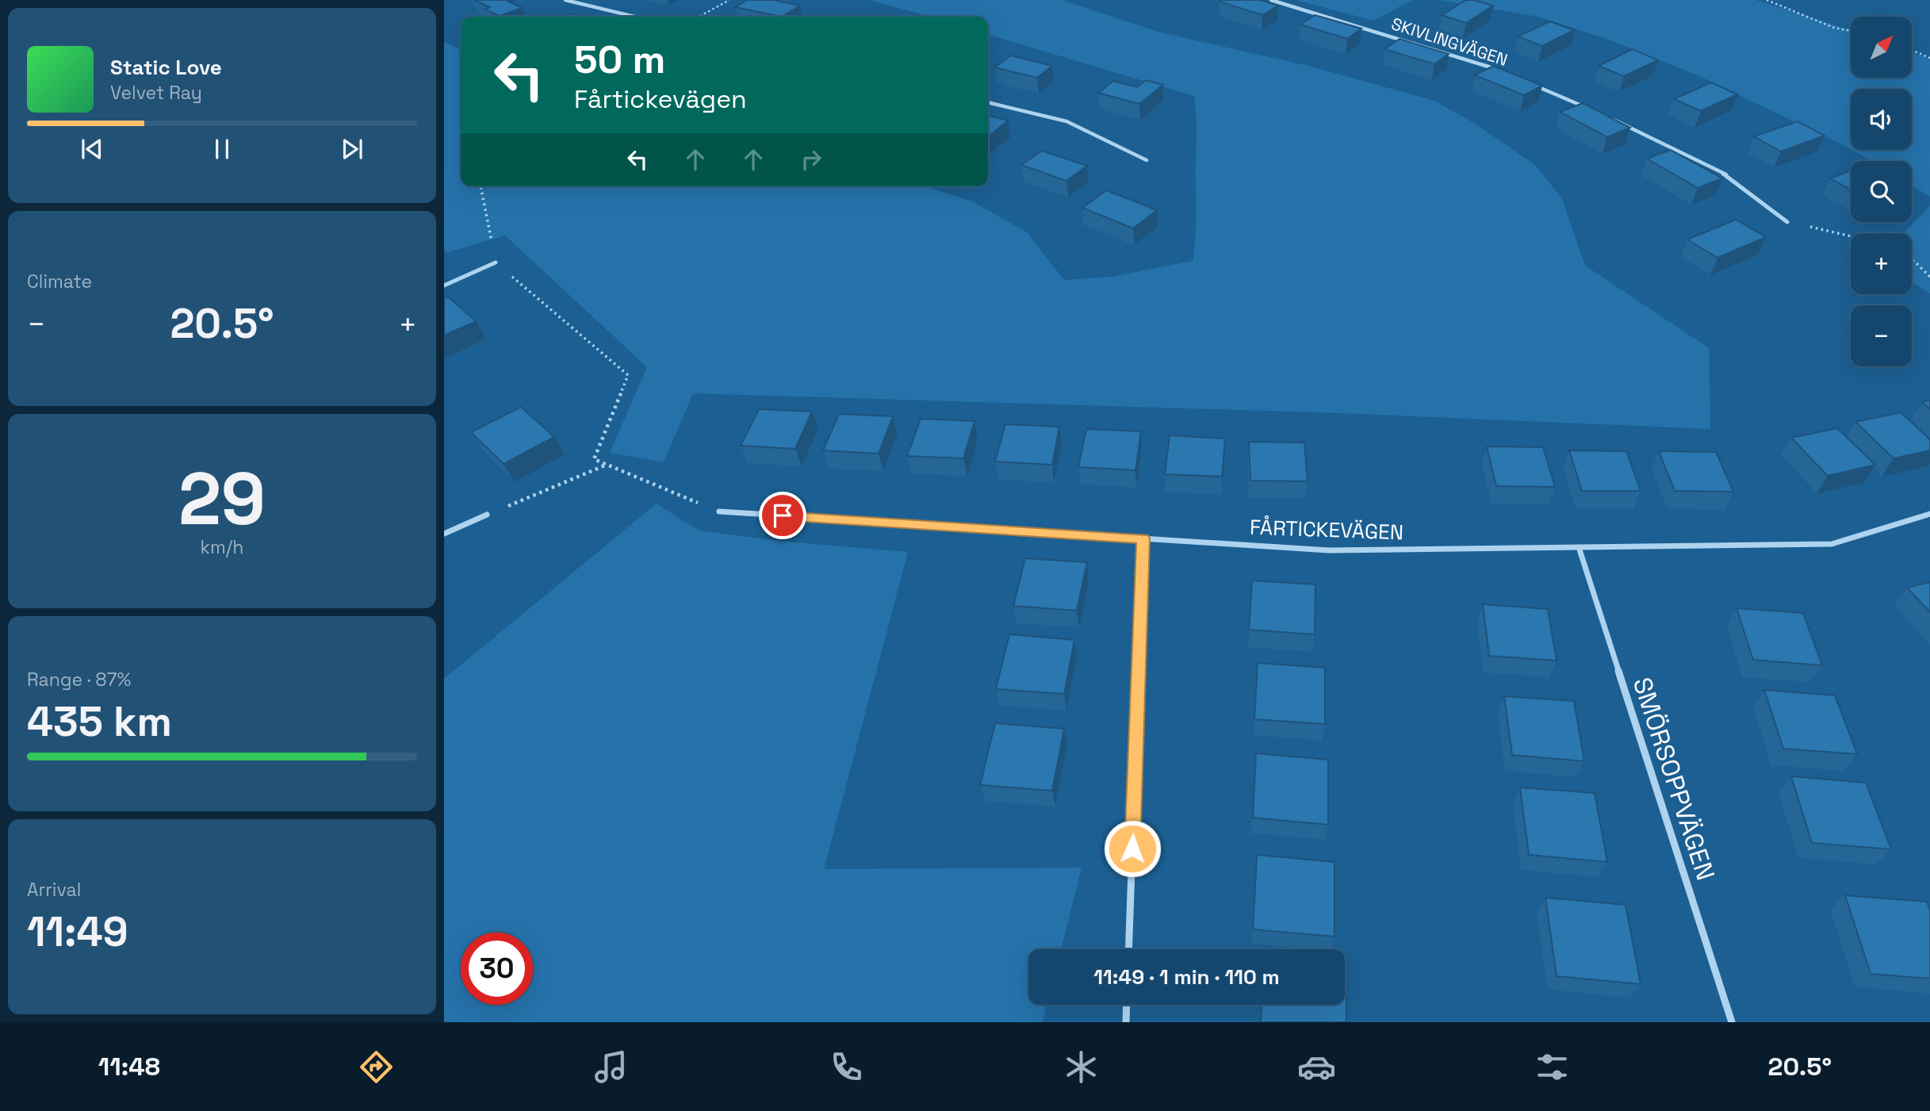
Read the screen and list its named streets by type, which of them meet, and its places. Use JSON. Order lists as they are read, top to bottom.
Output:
{
  "streets": {
    "street": ["SKIVLINGVÄGEN", "FÅRTICKEVÄGEN", "SMÖRSOPPVÄGEN"]
  },
  "crossings": [
    ["FÅRTICKEVÄGEN", "SMÖRSOPPVÄGEN"]
  ],
  "north": "top right",
  "page": {
    "map_buttons": ["+", "−"],
    "turn": ["50 m", "Fårtickevägen"],
    "song": ["Static Love", "Velvet Ray"],
    "tile": [
      "Climate",
      ["29", "km/h"],
      ["Range · 87%", "435 km"],
      ["Arrival", "11:49"]
    ],
    "heat": ["−", "20.5°", "+"],
    "limit": "30",
    "trip": "11:49 · 1 min · 110 m",
    "tabs": ["11:48", "20.5°"]
  }
}
